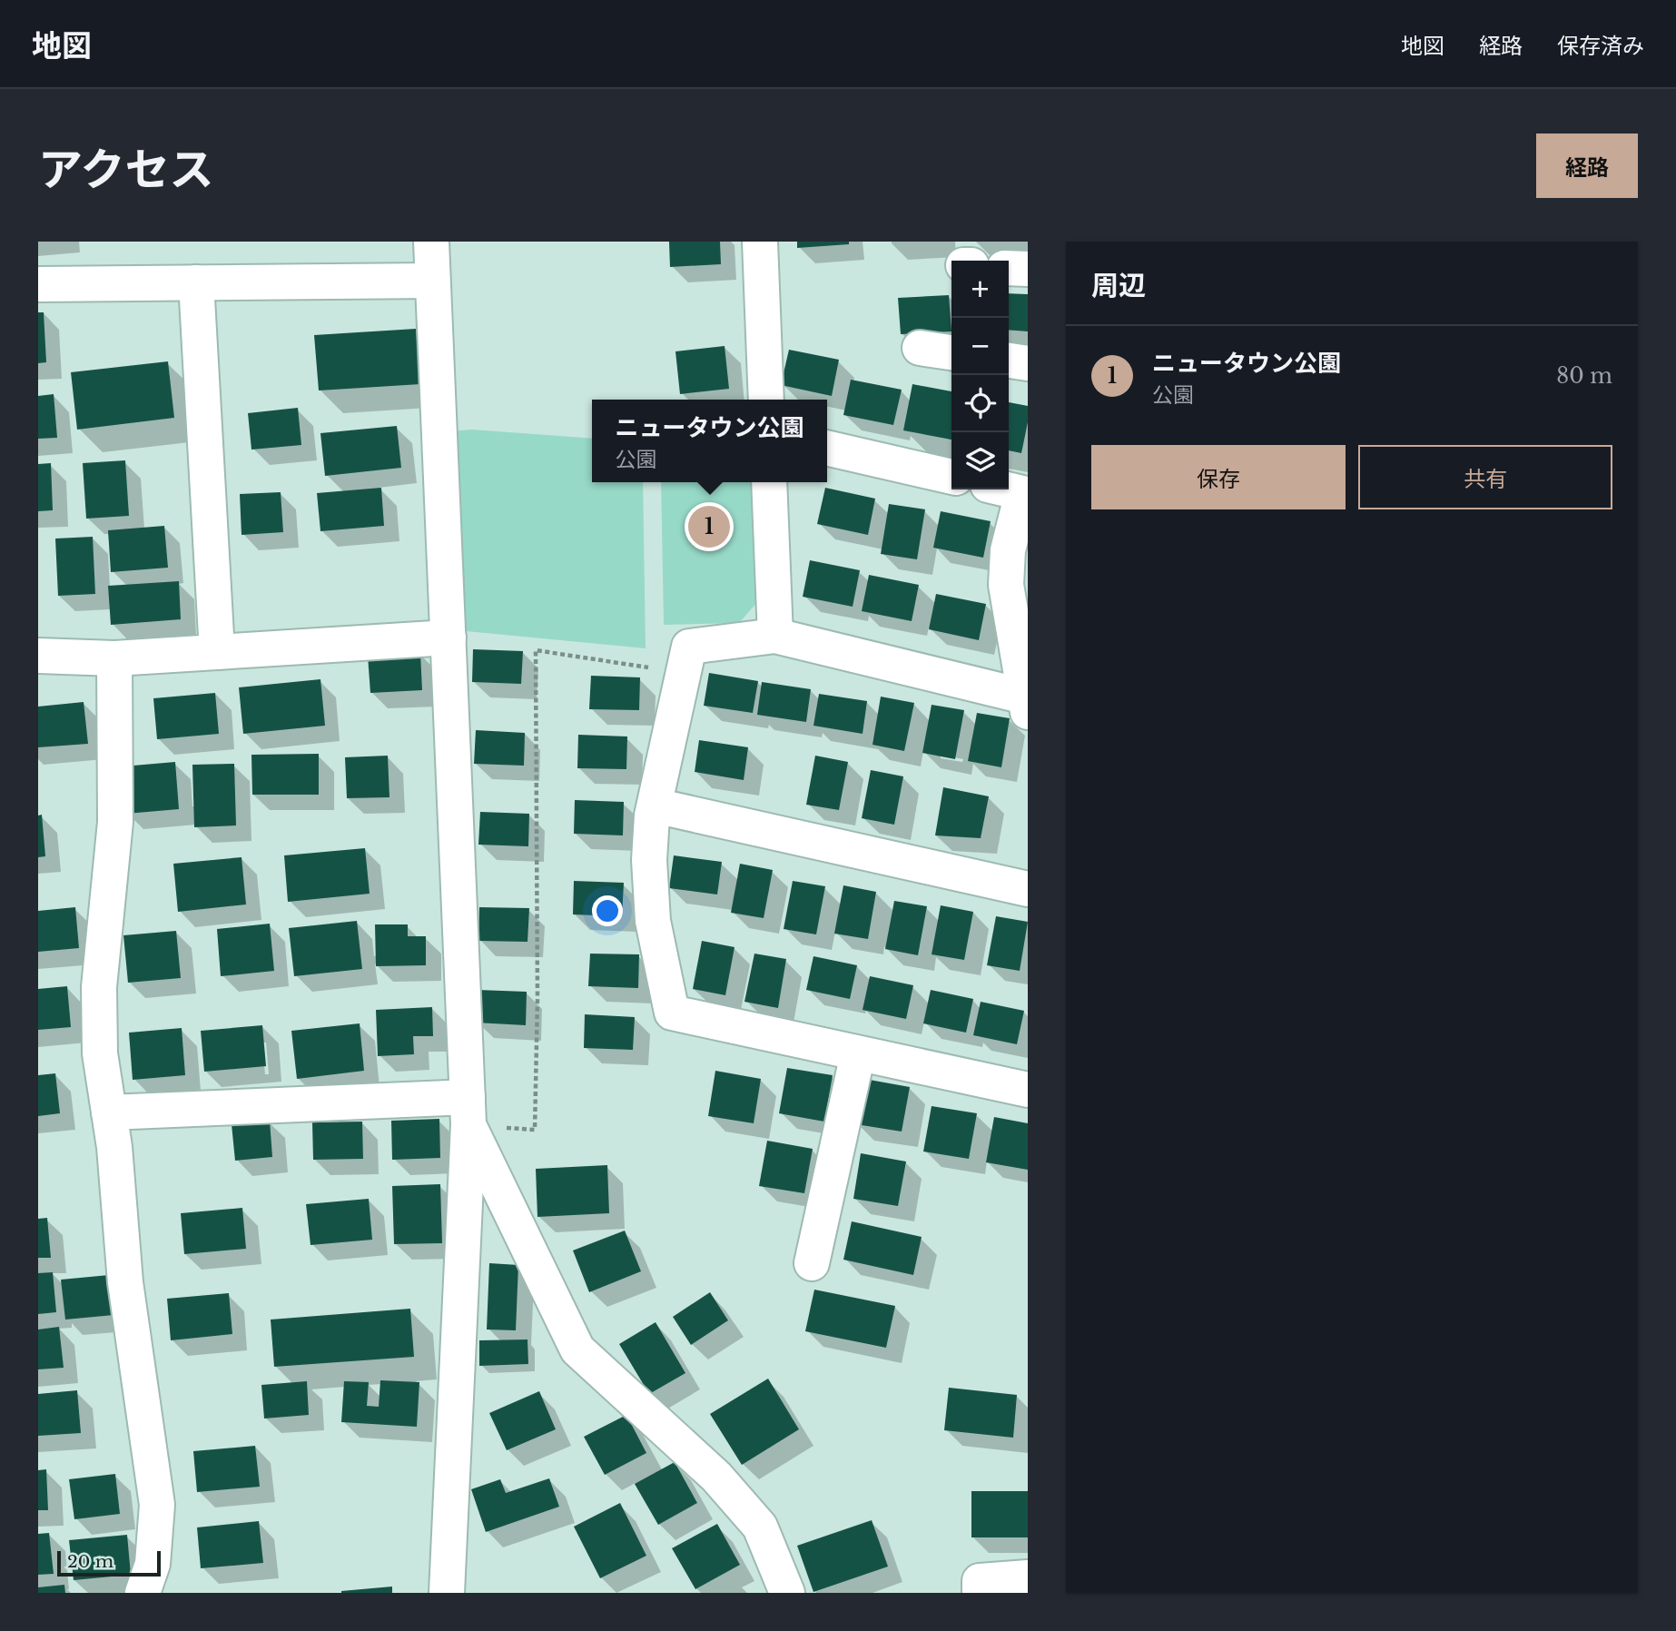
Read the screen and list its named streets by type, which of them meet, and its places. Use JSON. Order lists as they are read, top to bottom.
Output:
{
  "scale_bar": "20 m",
  "page": {
    "header": "地図",
    "nav": ["地図", "経路", "保存済み"],
    "title": "アクセス",
    "buttons": [
      "経路",
      ["保存", "共有"]
    ],
    "heading": "周辺",
    "map_buttons": ["+", "−"],
    "list": [
      {
        "mark": "1",
        "name": "ニュータウン公園",
        "note": "公園",
        "value": "80 m"
      }
    ],
    "popup": ["ニュータウン公園", "公園"],
    "pins": "1",
    "scale": "20 m"
  }
}
